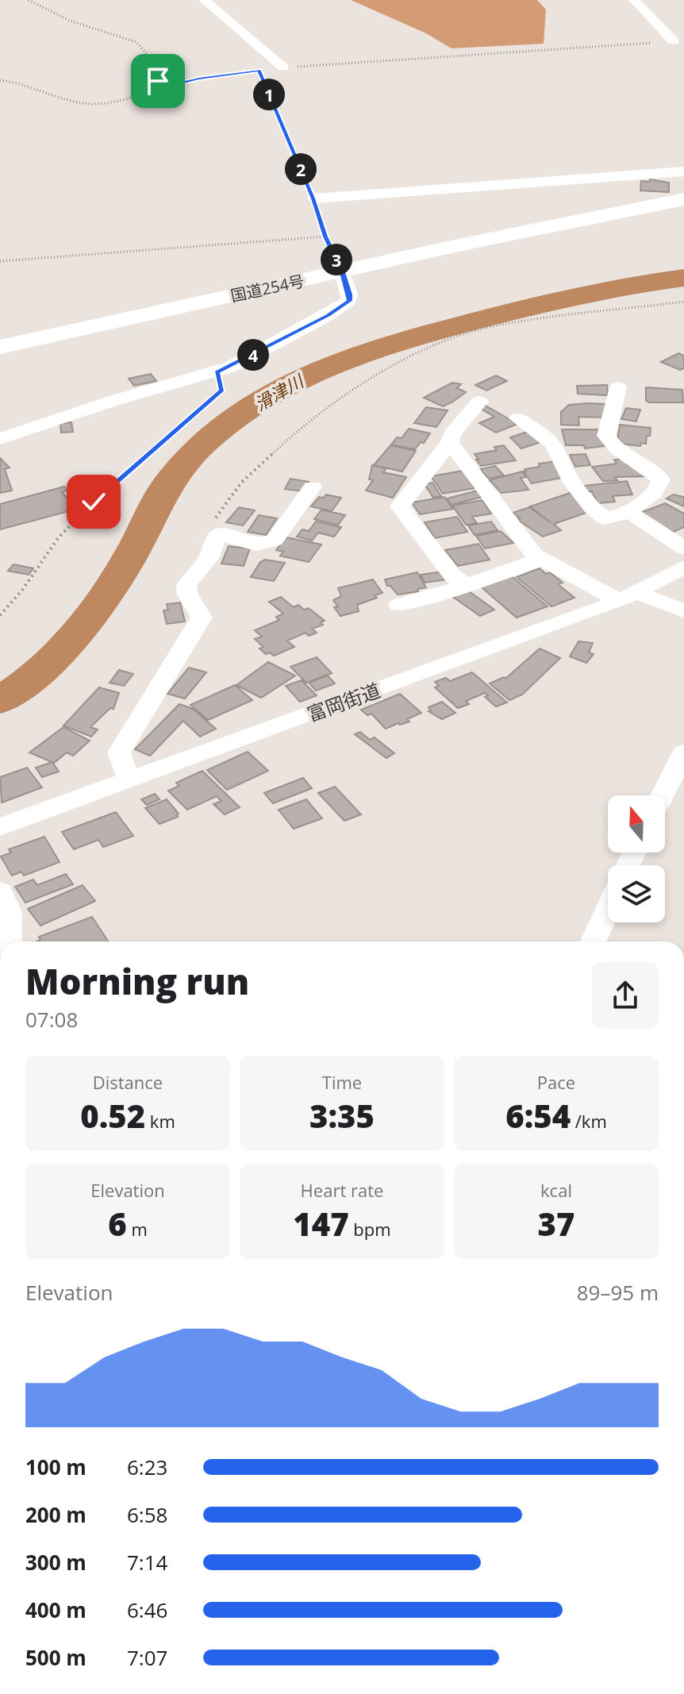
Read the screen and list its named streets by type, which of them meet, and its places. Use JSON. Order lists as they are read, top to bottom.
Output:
{
  "streets": {
    "highway": ["国道254号"],
    "street": ["富岡街道"]
  },
  "water": ["滑津川"],
  "north": "top",
  "page": {
    "pins": [
      "1",
      "2",
      "3",
      "4"
    ],
    "heading": ["Morning run", "07:08"],
    "stats": [
      ["Distance", "0.52 km"],
      ["Time", "3:35"],
      ["Pace", "6:54 /km"],
      ["Elevation", "6 m"],
      ["Heart rate", "147 bpm"],
      ["kcal", "37"]
    ],
    "chart": ["Elevation", "89–95 m"],
    "list": [
      {
        "name": "100 m",
        "note": "6:23"
      },
      {
        "name": "200 m",
        "note": "6:58"
      },
      {
        "name": "300 m",
        "note": "7:14"
      },
      {
        "name": "400 m",
        "note": "6:46"
      },
      {
        "name": "500 m",
        "note": "7:07"
      }
    ]
  }
}
